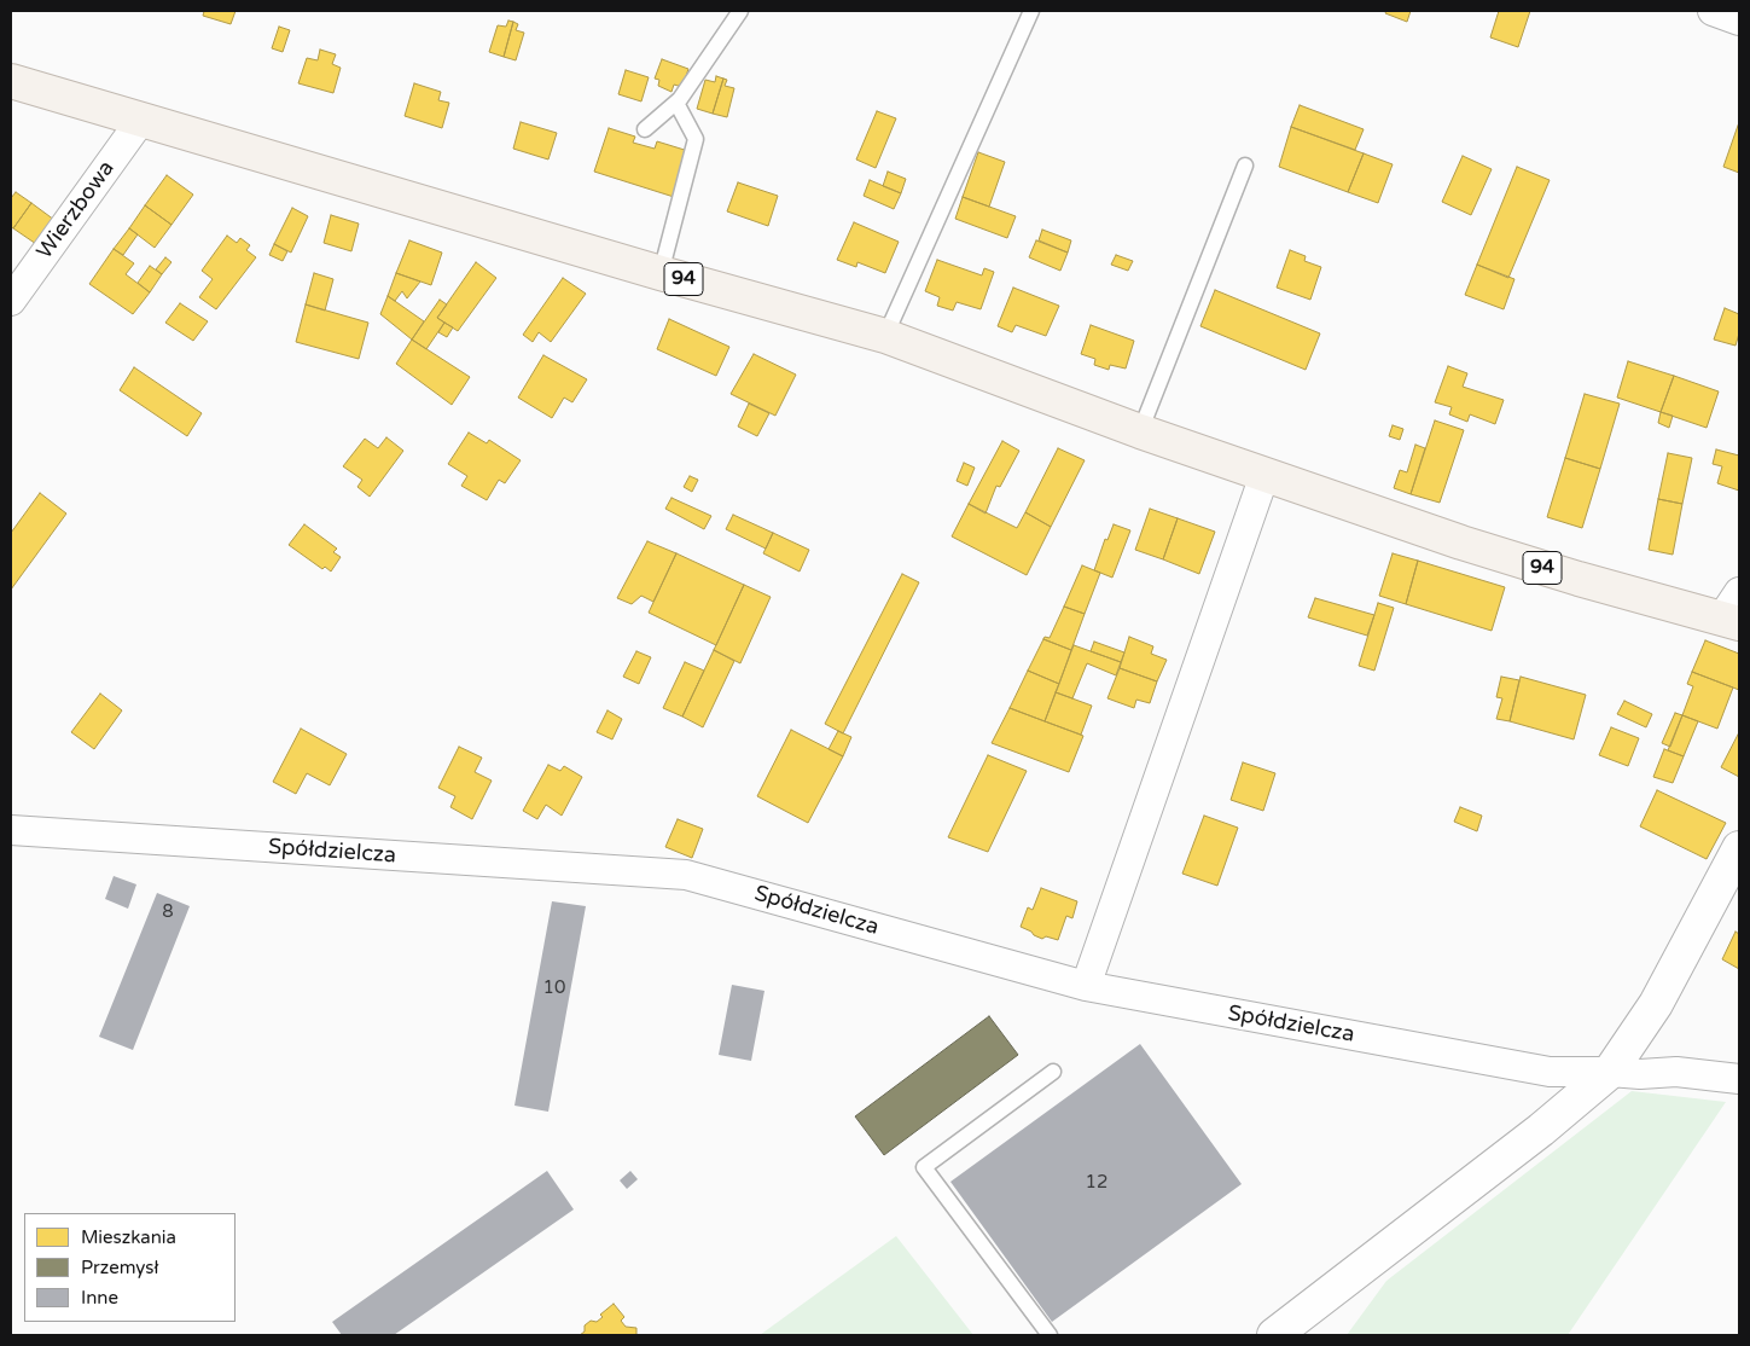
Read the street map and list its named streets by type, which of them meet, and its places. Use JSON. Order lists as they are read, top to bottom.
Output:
{
  "streets": {
    "main road": ["94"],
    "street": ["Wierzbowa", "Spółdzielcza"]
  },
  "crossings": [
    ["Wierzbowa", "94"]
  ],
  "house_numbers": ["8", "10", "12"],
  "legend": ["Mieszkania", "Przemysł", "Inne"]
}
